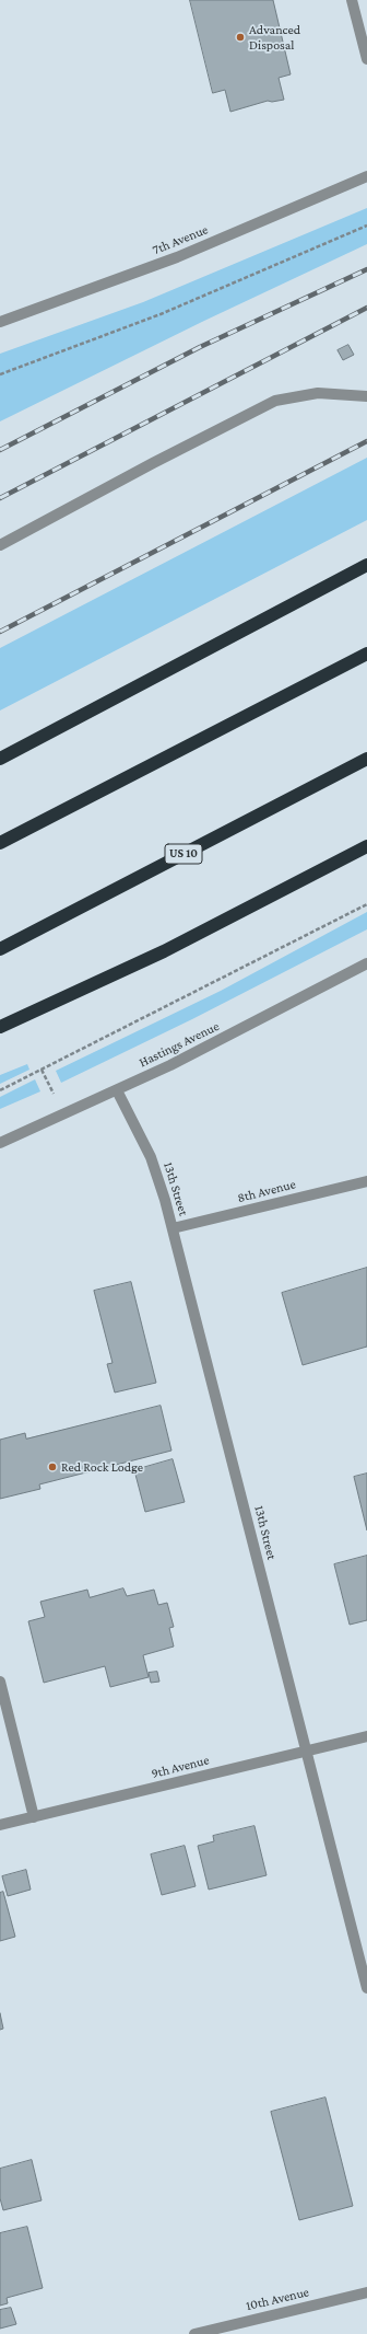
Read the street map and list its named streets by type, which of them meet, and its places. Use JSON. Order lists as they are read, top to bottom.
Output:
{
  "streets": {
    "highway": ["US 10"],
    "street": [
      "7th Avenue",
      "Hastings Avenue",
      "13th Street",
      "8th Avenue",
      "9th Avenue",
      "10th Avenue"
    ]
  },
  "crossings": [
    ["Hastings Avenue", "13th Street"],
    ["13th Street", "8th Avenue"],
    ["13th Street", "9th Avenue"]
  ],
  "places": ["Advanced Disposal", "Red Rock Lodge"]
}
